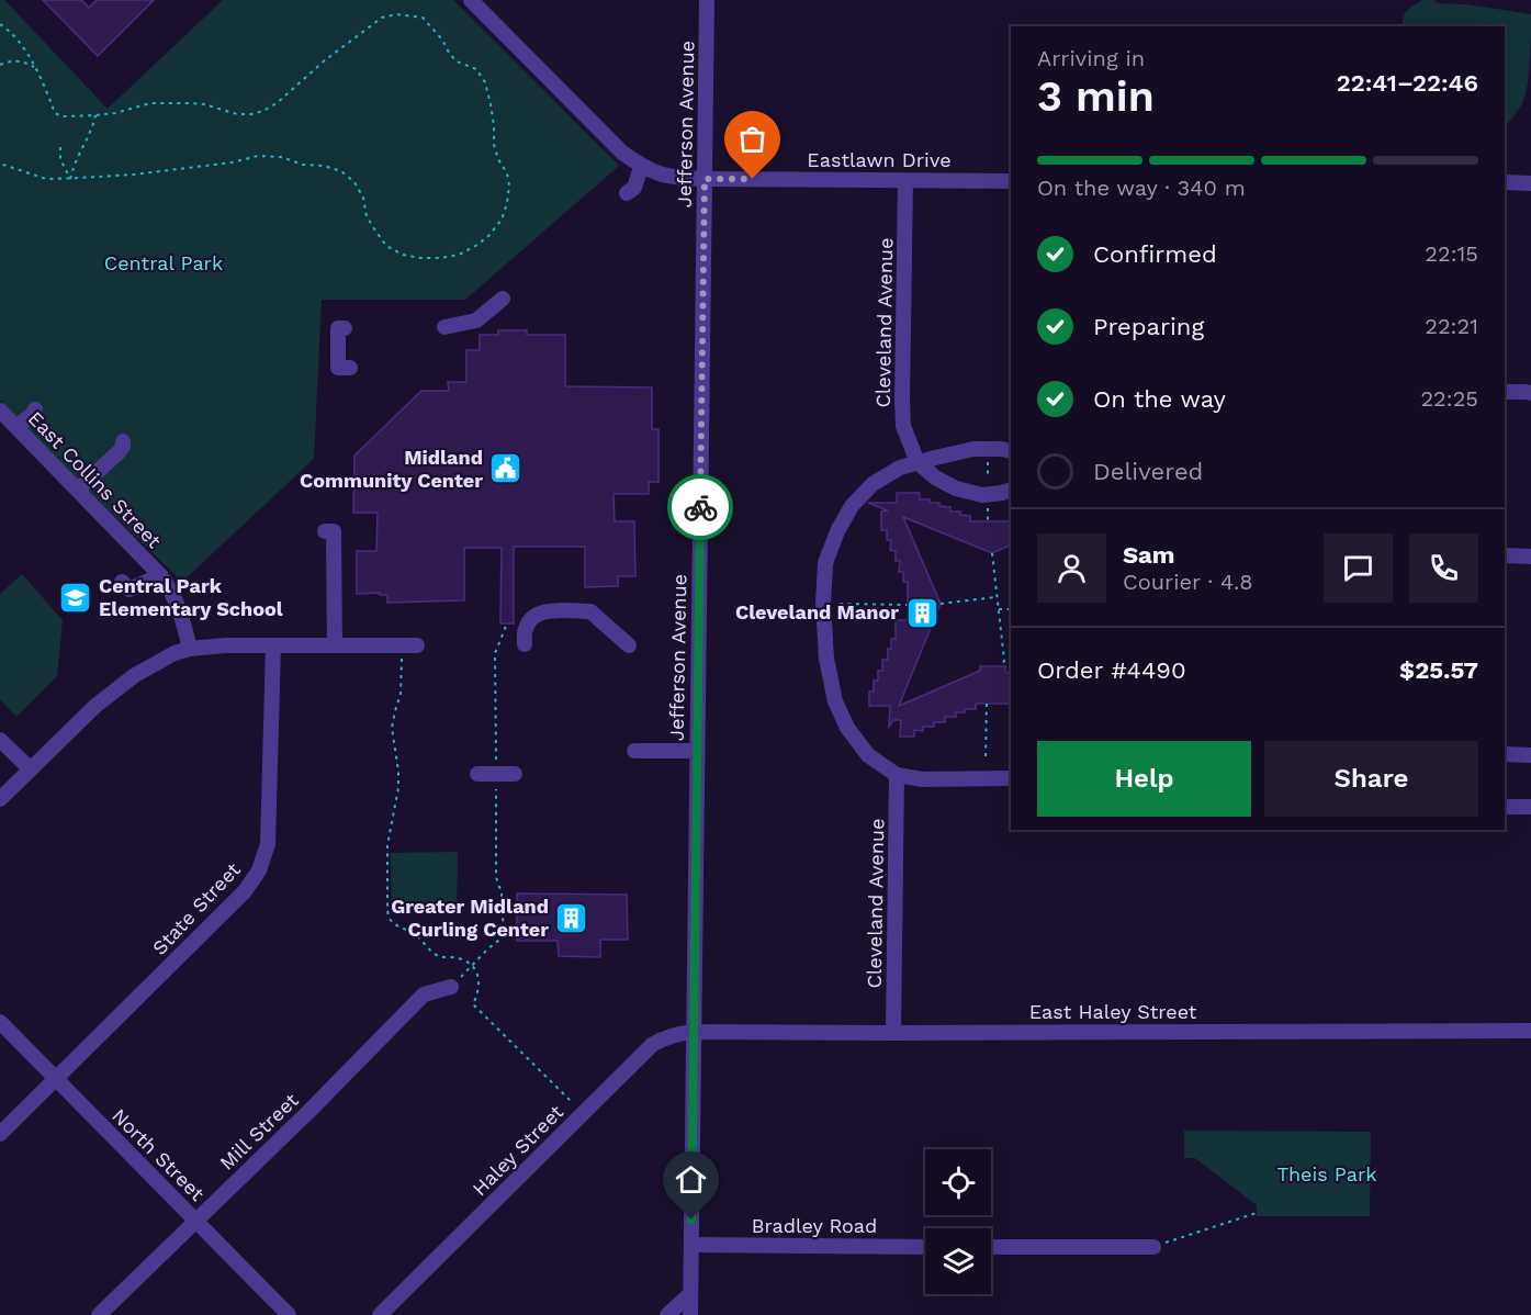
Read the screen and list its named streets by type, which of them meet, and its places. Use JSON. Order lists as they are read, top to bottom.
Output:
{
  "streets": {
    "street": [
      "Jefferson Avenue",
      "Eastlawn Drive",
      "Cleveland Avenue",
      "East Collins Street",
      "State Street",
      "East Haley Street",
      "Mill Street",
      "Haley Street",
      "North Street",
      "Bradley Road"
    ]
  },
  "crossings": [
    ["Jefferson Avenue", "Eastlawn Drive"],
    ["Jefferson Avenue", "East Haley Street"],
    ["Jefferson Avenue", "Haley Street"],
    ["Jefferson Avenue", "Bradley Road"],
    ["Eastlawn Drive", "Cleveland Avenue"],
    ["Cleveland Avenue", "East Haley Street"],
    ["State Street", "North Street"],
    ["East Haley Street", "Haley Street"],
    ["Mill Street", "North Street"]
  ],
  "parks": ["Central Park", "Theis Park"],
  "places": {
    "public building": ["Midland Community Center"],
    "school or university": ["Central Park Elementary School"],
    "building": ["Cleveland Manor", "Greater Midland Curling Center"]
  },
  "page": {
    "heading": ["3 min", "Arriving in", "22:41–22:46"],
    "panel": [
      "Sam",
      "Courier · 4.8",
      "Order #4490",
      "$25.57"
    ],
    "bar": "On the way · 340 m",
    "list": [
      ["Confirmed", "22:15"],
      ["Preparing", "22:21"],
      ["On the way", "22:25"],
      "Delivered"
    ],
    "buttons": ["Help", "Share"]
  }
}
